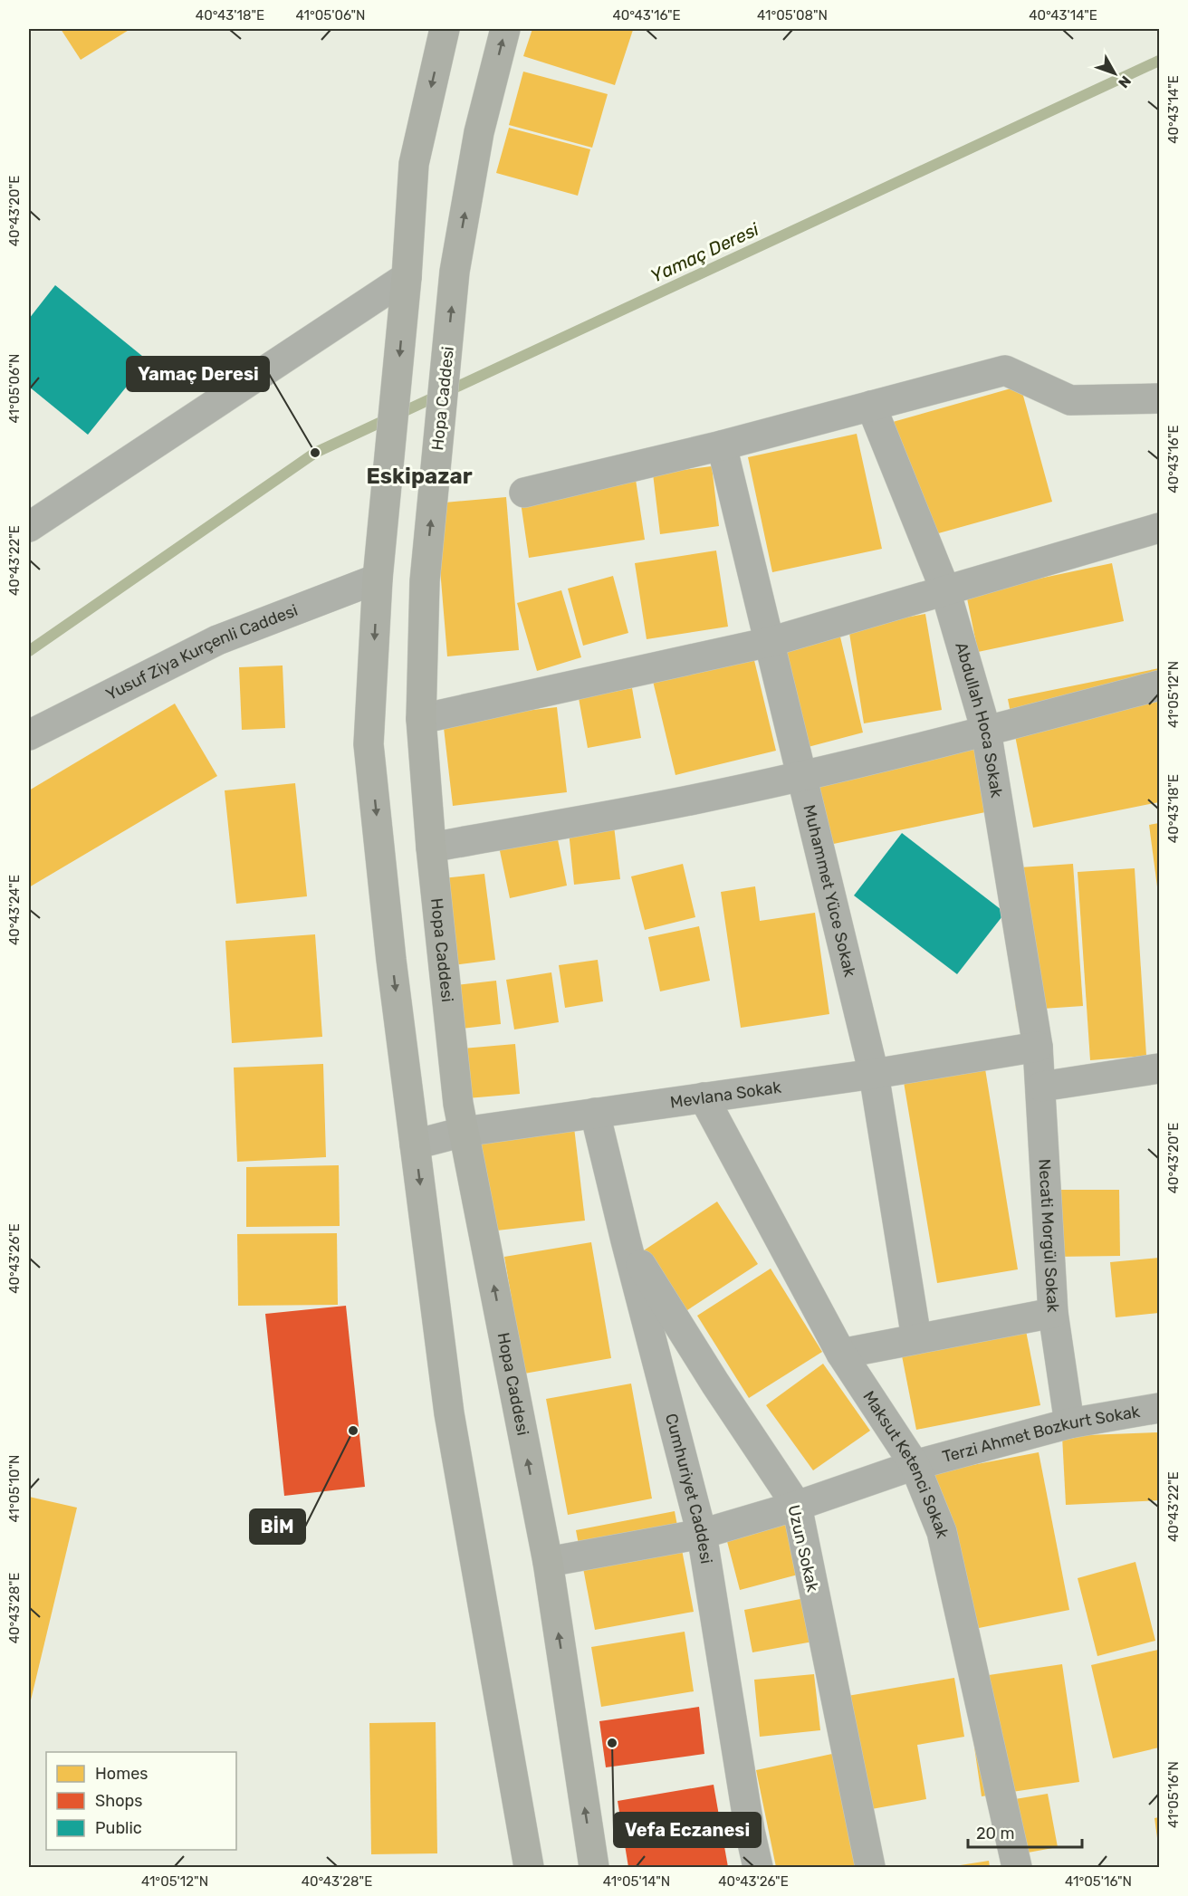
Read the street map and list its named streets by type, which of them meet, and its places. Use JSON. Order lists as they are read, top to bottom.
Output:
{
  "streets": {
    "main road": ["Hopa Caddesi"],
    "street": [
      "Yusuf Ziya Kurçenli Caddesi",
      "Abdullah Hoca Sokak",
      "Muhammet Yüce Sokak",
      "Mevlana Sokak",
      "Necati Morgül Sokak",
      "Terzi Ahmet Bozkurt Sokak",
      "Maksut Ketenci Sokak",
      "Cumhuriyet Caddesi",
      "Uzun Sokak"
    ]
  },
  "crossings": [
    ["Hopa Caddesi", "Mevlana Sokak"],
    ["Hopa Caddesi", "Terzi Ahmet Bozkurt Sokak"],
    ["Abdullah Hoca Sokak", "Mevlana Sokak"],
    ["Abdullah Hoca Sokak", "Necati Morgül Sokak"],
    ["Muhammet Yüce Sokak", "Mevlana Sokak"],
    ["Mevlana Sokak", "Necati Morgül Sokak"],
    ["Mevlana Sokak", "Maksut Ketenci Sokak"],
    ["Mevlana Sokak", "Cumhuriyet Caddesi"],
    ["Necati Morgül Sokak", "Terzi Ahmet Bozkurt Sokak"],
    ["Terzi Ahmet Bozkurt Sokak", "Maksut Ketenci Sokak"],
    ["Terzi Ahmet Bozkurt Sokak", "Cumhuriyet Caddesi"],
    ["Terzi Ahmet Bozkurt Sokak", "Uzun Sokak"],
    ["Cumhuriyet Caddesi", "Uzun Sokak"]
  ],
  "districts": ["Eskipazar"],
  "water": ["Yamaç Deresi"],
  "places": ["Yamaç Deresi", "BİM", "Vefa Eczanesi"],
  "legend": ["Homes", "Shops", "Public"],
  "scale_bar": "20 m",
  "north": "bottom right",
  "coordinates": [
    "40°43'18\"E",
    "41°05'06\"N",
    "40°43'16\"E",
    "41°05'08\"N",
    "40°43'14\"E",
    "40°43'20\"E",
    "40°43'22\"E",
    "41°05'12\"N",
    "40°43'24\"E",
    "40°43'26\"E",
    "41°05'10\"N",
    "40°43'28\"E",
    "41°05'16\"N",
    "41°05'14\"N"
  ]
}
